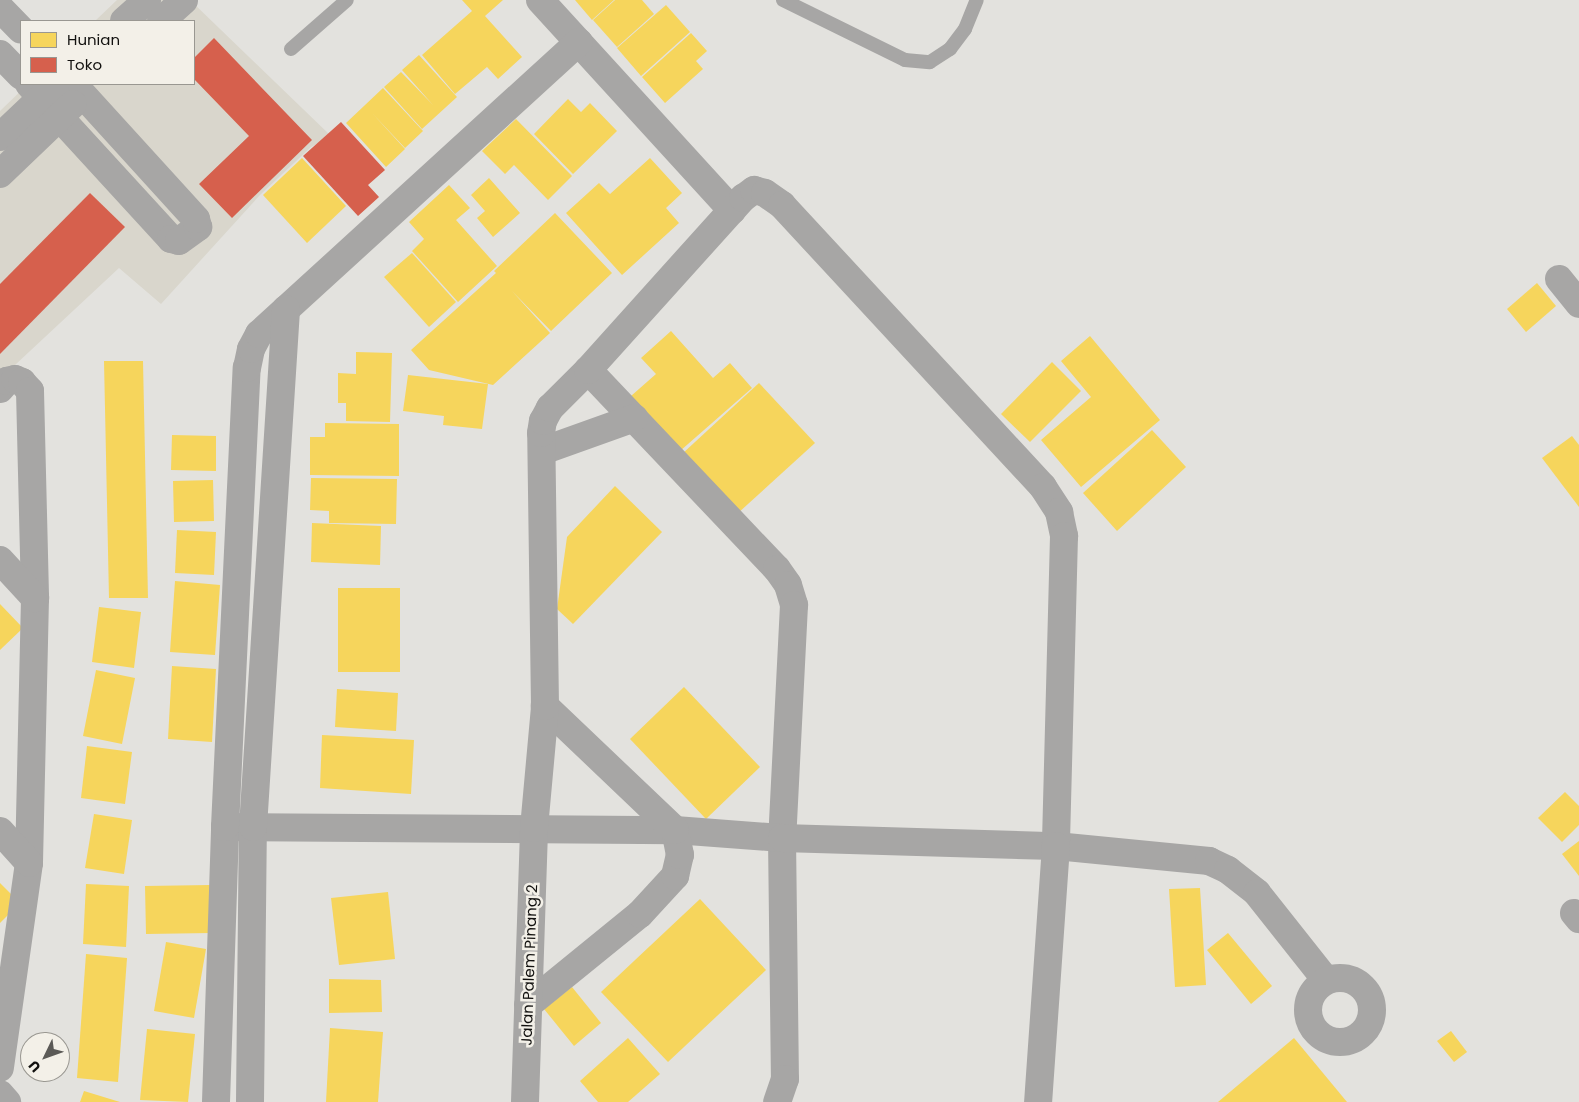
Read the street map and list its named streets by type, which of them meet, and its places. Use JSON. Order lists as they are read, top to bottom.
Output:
{
  "streets": {
    "street": ["Jalan Palem Pinang 2"]
  },
  "legend": ["Hunian", "Toko"],
  "north": "bottom left"
}
